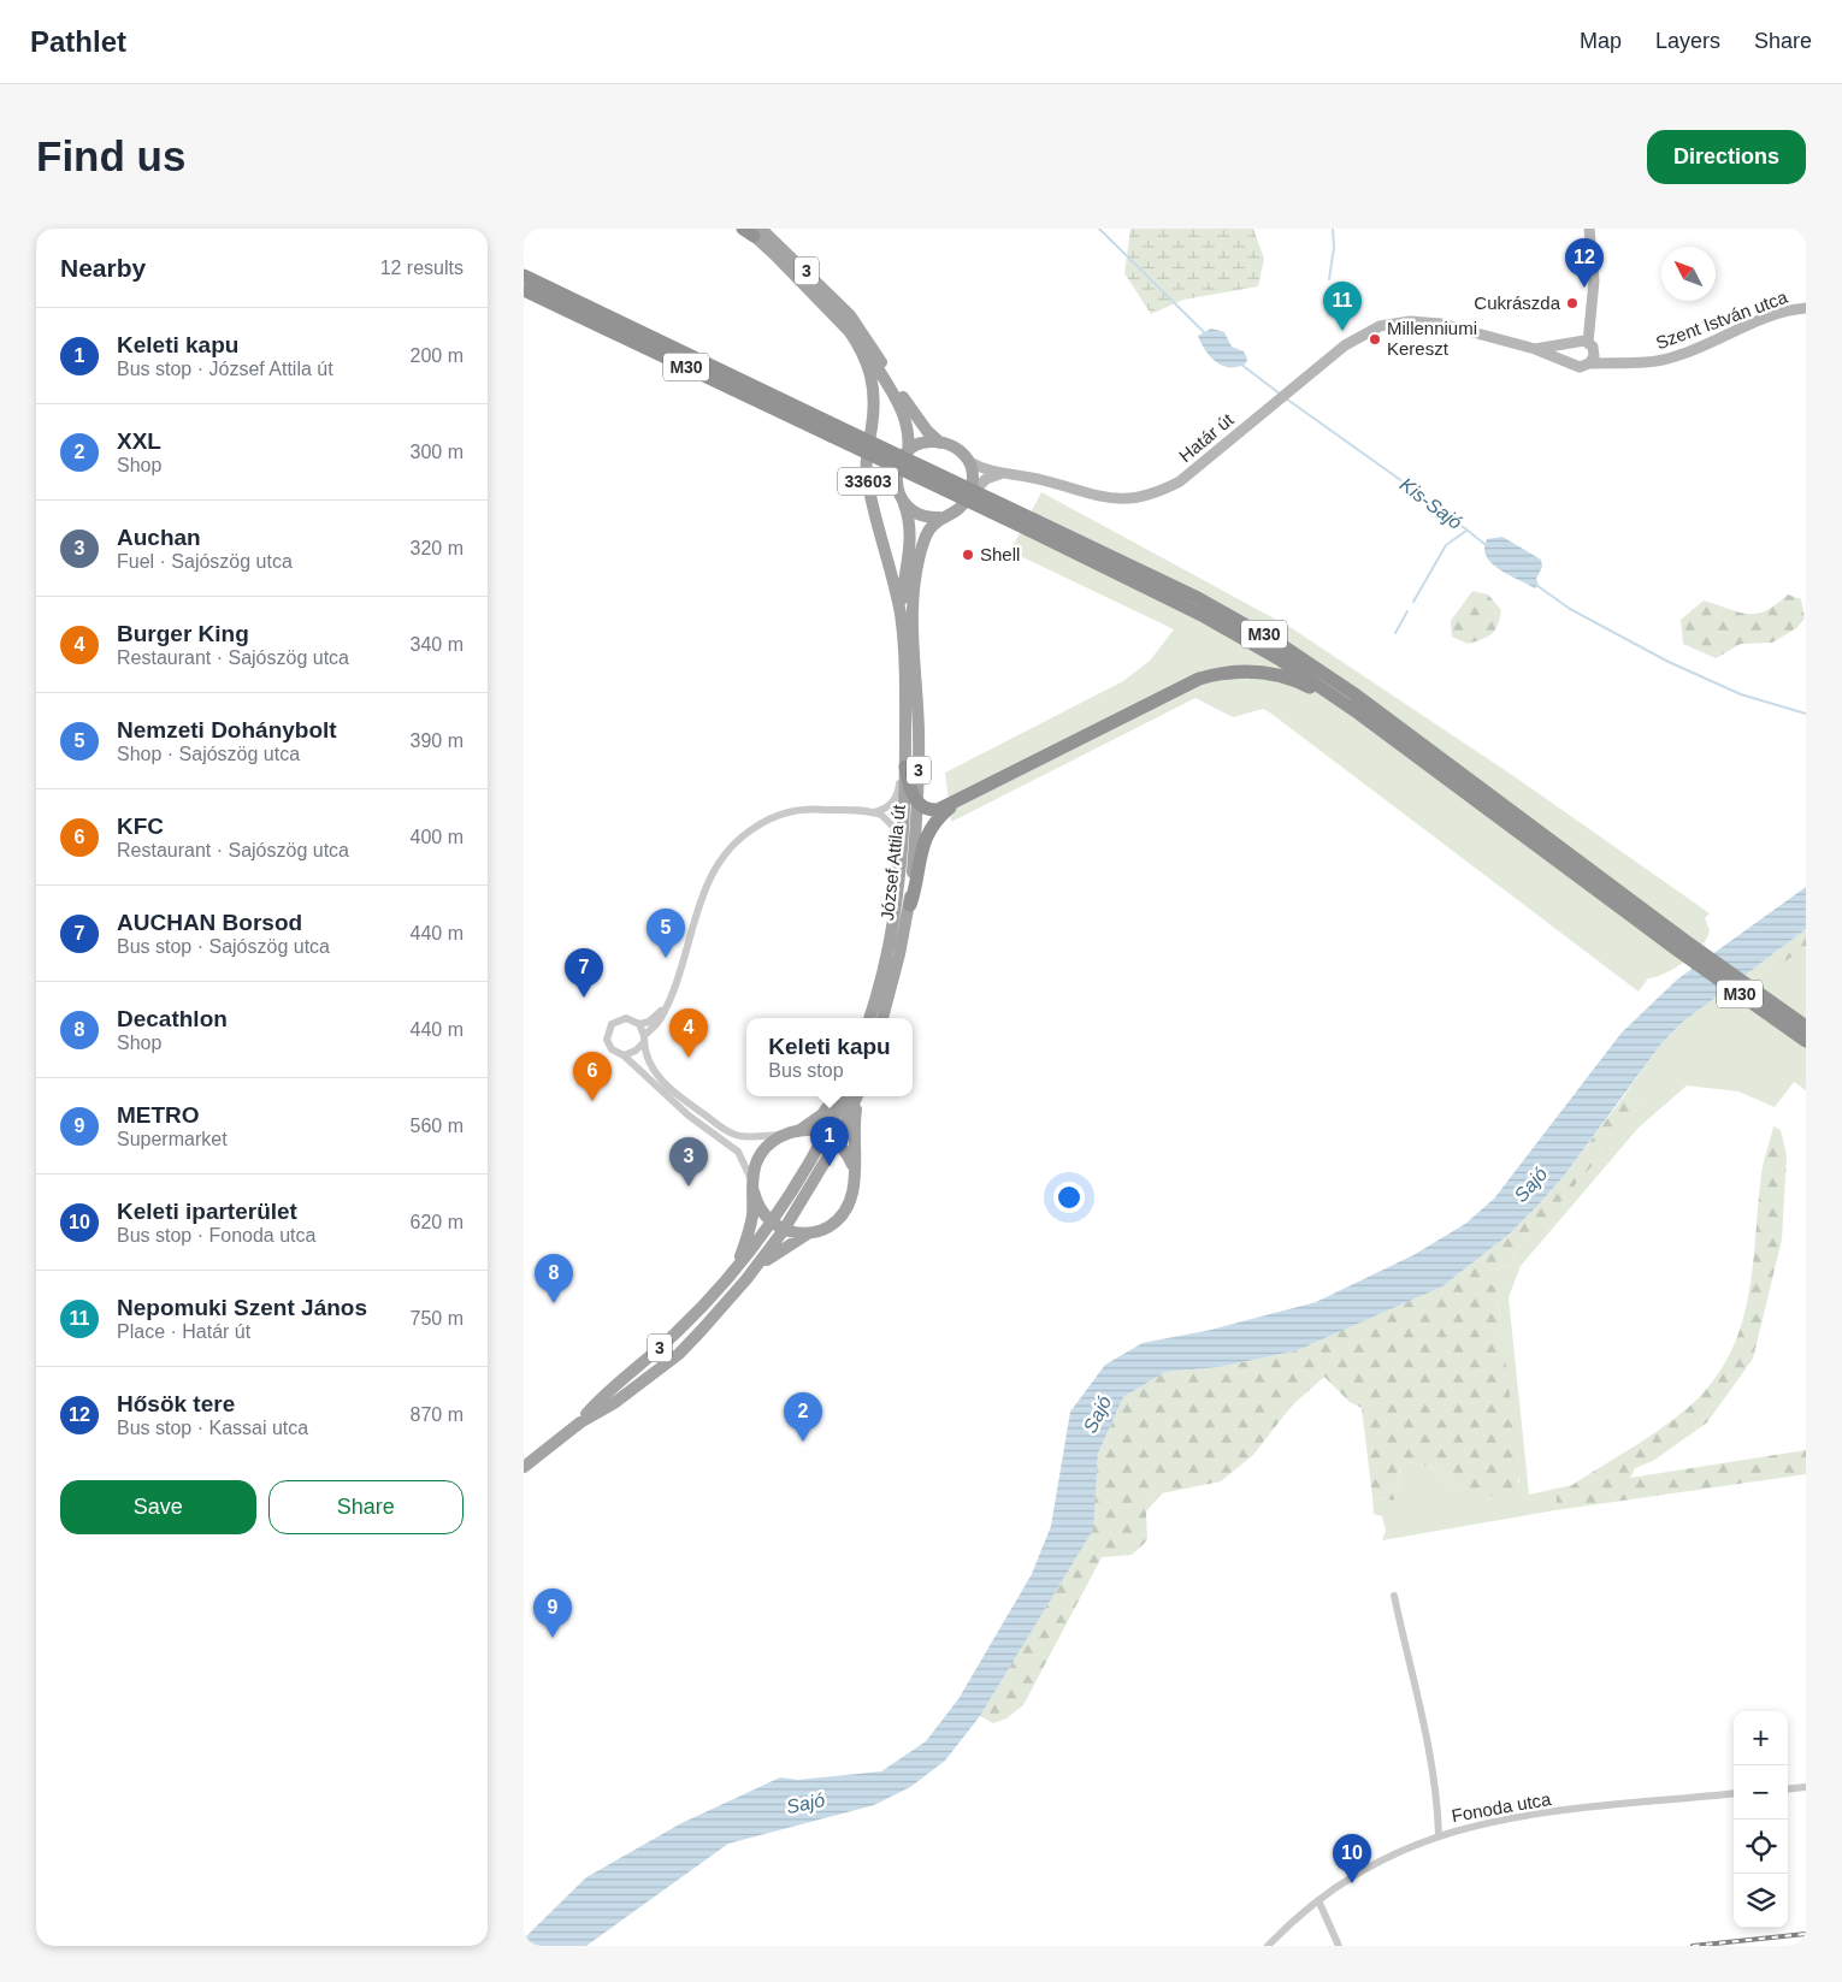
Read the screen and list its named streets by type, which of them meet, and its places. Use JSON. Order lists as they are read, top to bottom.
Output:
{
  "streets": {
    "highway": ["M30"],
    "main road": [
      "3",
      "Szent István utca",
      "Határ út",
      "33603",
      "József Attila út"
    ],
    "street": ["Fonoda utca"]
  },
  "crossings": [
    ["3", "Határ út"],
    ["3", "33603"],
    ["3", "József Attila út"],
    ["Szent István utca", "Határ út"],
    ["Határ út", "József Attila út"],
    ["33603", "József Attila út"]
  ],
  "water": ["Kis-Sajó", "Sajó"],
  "places": ["Cukrászda", "Millenniumi Kereszt", "Shell"],
  "north": "top left",
  "page": {
    "header": "Pathlet",
    "nav": ["Map", "Layers", "Share"],
    "buttons": [
      "Directions",
      ["Save", "Share"]
    ],
    "title": "Find us",
    "heading": ["Nearby", "12 results"],
    "pins": [
      "12",
      "11",
      "5",
      "7",
      "4",
      "6",
      "1",
      "3",
      "8",
      "2",
      "9",
      "10"
    ],
    "list": [
      {
        "mark": "1",
        "name": "Keleti kapu",
        "note": "Bus stop · József Attila út",
        "value": "200 m"
      },
      {
        "mark": "2",
        "name": "XXL",
        "note": "Shop",
        "value": "300 m"
      },
      {
        "mark": "3",
        "name": "Auchan",
        "note": "Fuel · Sajószög utca",
        "value": "320 m"
      },
      {
        "mark": "4",
        "name": "Burger King",
        "note": "Restaurant · Sajószög utca",
        "value": "340 m"
      },
      {
        "mark": "5",
        "name": "Nemzeti Dohánybolt",
        "note": "Shop · Sajószög utca",
        "value": "390 m"
      },
      {
        "mark": "6",
        "name": "KFC",
        "note": "Restaurant · Sajószög utca",
        "value": "400 m"
      },
      {
        "mark": "7",
        "name": "AUCHAN Borsod",
        "note": "Bus stop · Sajószög utca",
        "value": "440 m"
      },
      {
        "mark": "8",
        "name": "Decathlon",
        "note": "Shop",
        "value": "440 m"
      },
      {
        "mark": "9",
        "name": "METRO",
        "note": "Supermarket",
        "value": "560 m"
      },
      {
        "mark": "10",
        "name": "Keleti iparterület",
        "note": "Bus stop · Fonoda utca",
        "value": "620 m"
      },
      {
        "mark": "11",
        "name": "Nepomuki Szent János",
        "note": "Place · Határ út",
        "value": "750 m"
      },
      {
        "mark": "12",
        "name": "Hősök tere",
        "note": "Bus stop · Kassai utca",
        "value": "870 m"
      }
    ],
    "popup": ["Keleti kapu", "Bus stop"],
    "map_buttons": ["+", "−"]
  }
}
